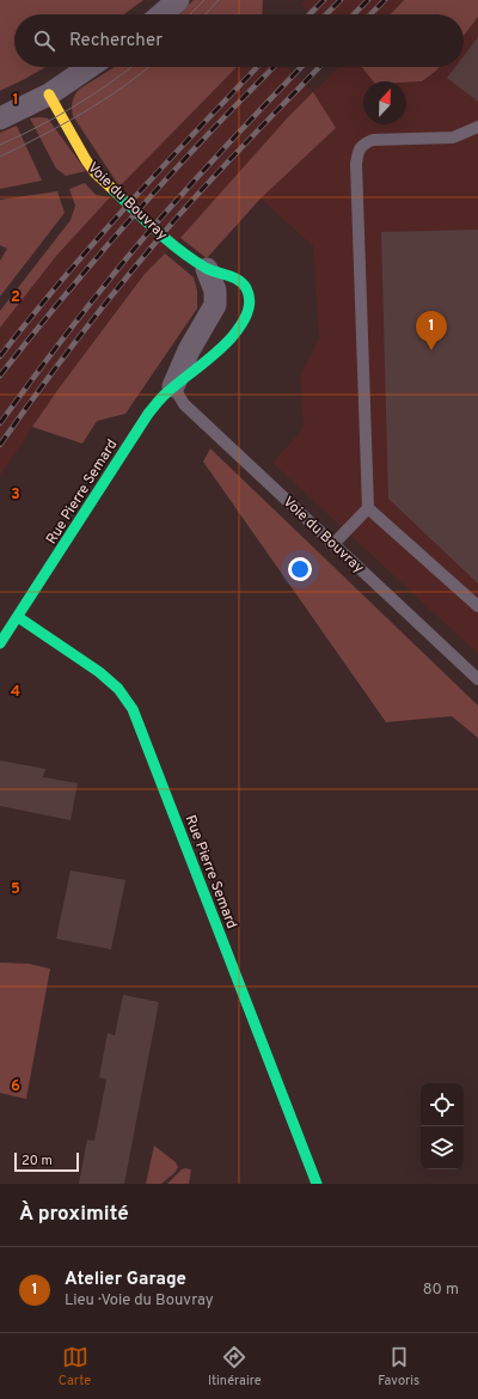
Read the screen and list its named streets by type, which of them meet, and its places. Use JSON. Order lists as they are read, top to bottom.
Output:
{
  "streets": {
    "street": ["Voie du Bouvray", "Rue Pierre Semard"]
  },
  "crossings": [
    ["Voie du Bouvray", "Rue Pierre Semard"]
  ],
  "scale_bar": "20 m",
  "north": "top",
  "page": {
    "search": "Rechercher",
    "pins": "1",
    "scale": "20 m",
    "heading": "À proximité",
    "list": [
      {
        "mark": "1",
        "name": "Atelier Garage",
        "note": "Lieu · Voie du Bouvray",
        "value": "80 m"
      }
    ],
    "nav": ["Carte", "Itinéraire", "Favoris"]
  },
  "grid": {
    "rows": [
      "1",
      "2",
      "3",
      "4",
      "5",
      "6"
    ]
  }
}
